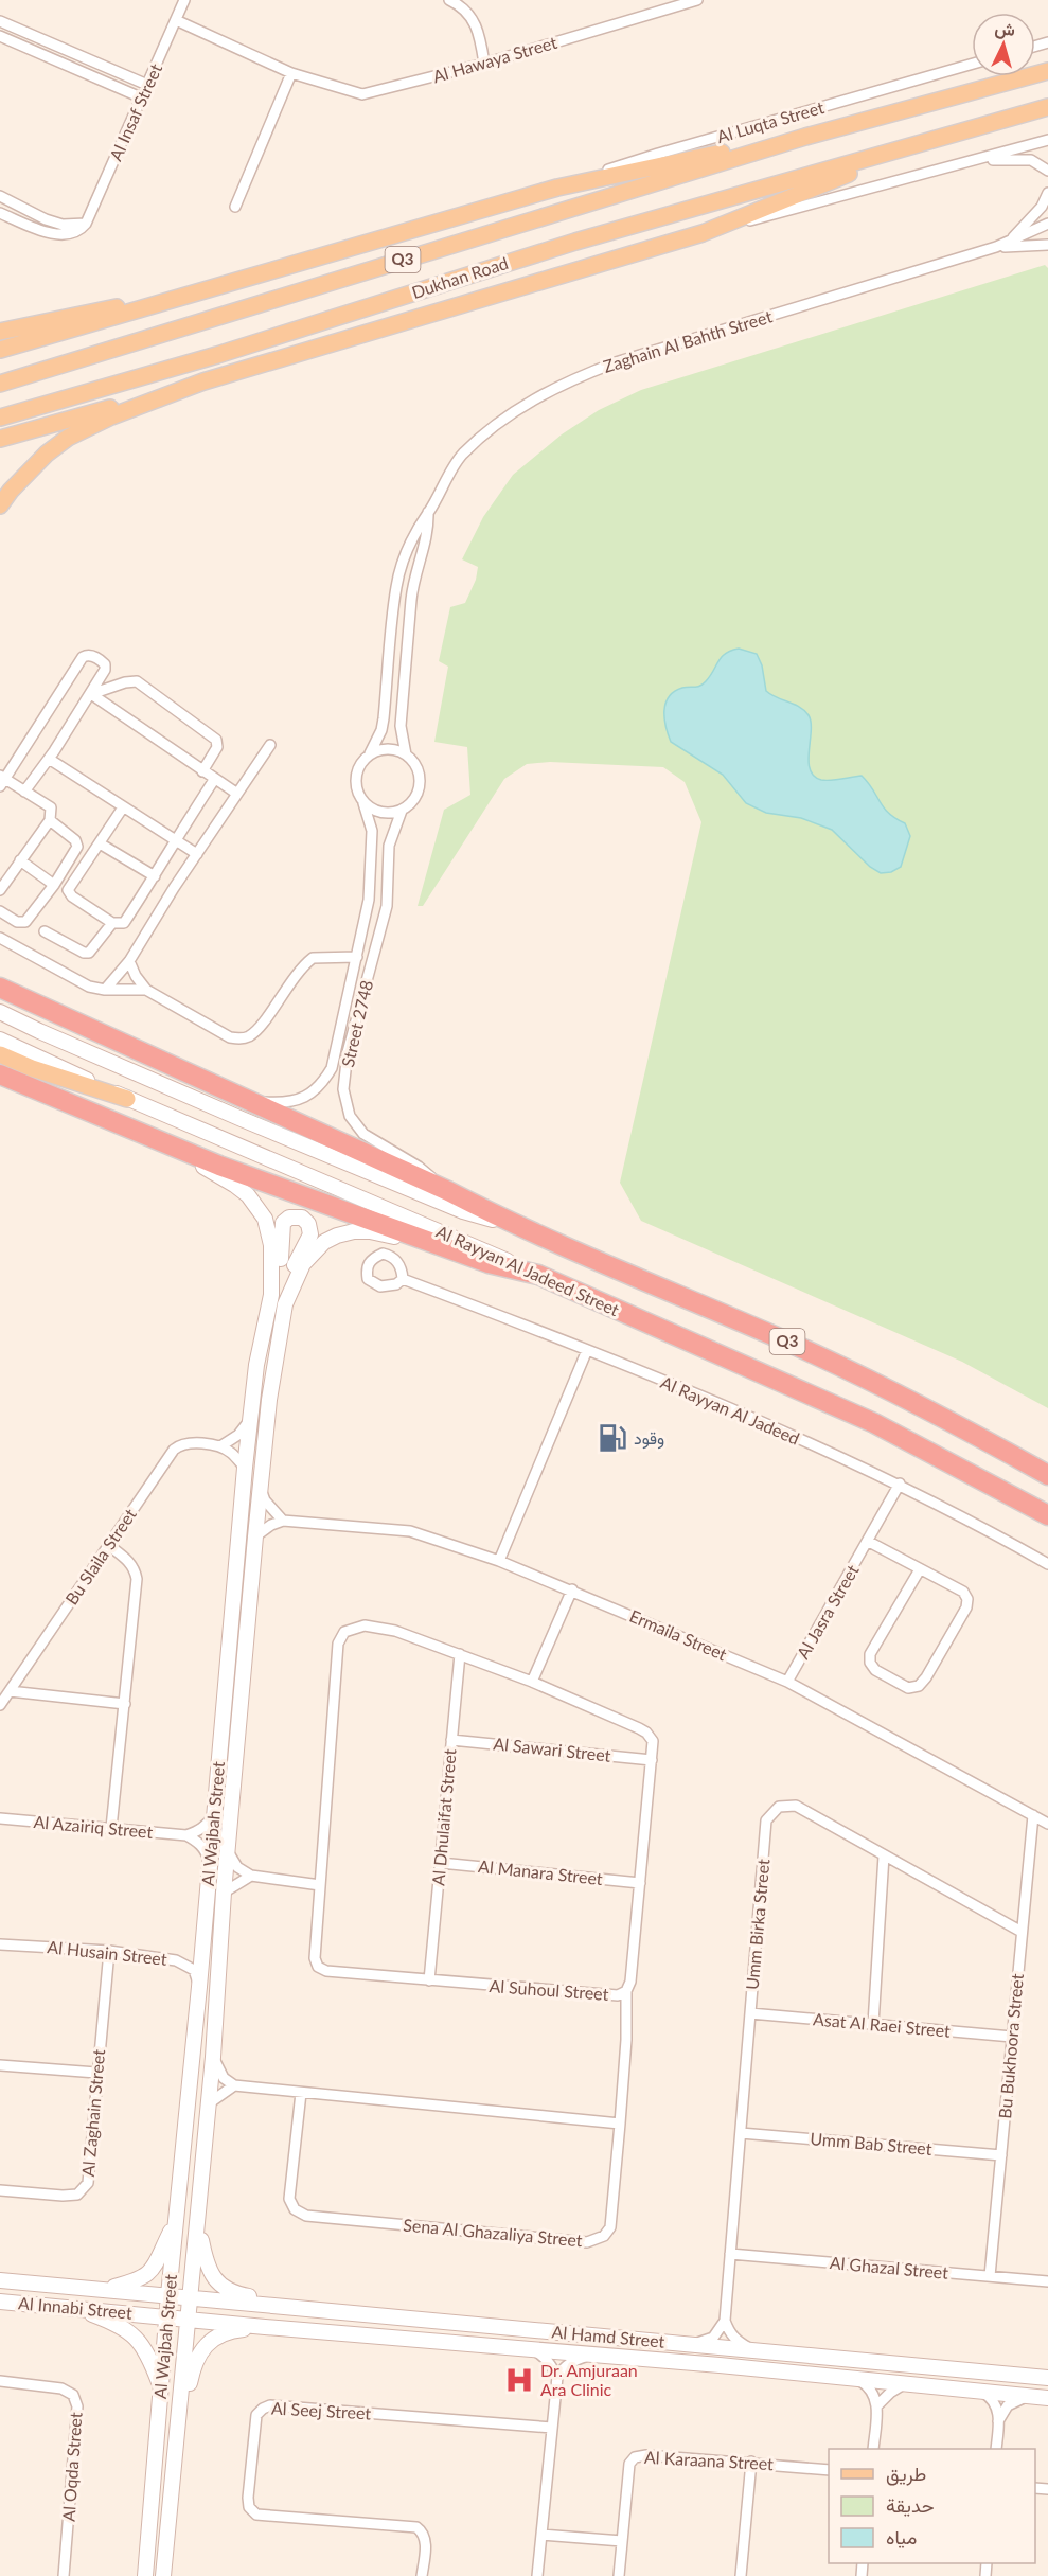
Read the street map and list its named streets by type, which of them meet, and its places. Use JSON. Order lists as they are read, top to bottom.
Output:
{
  "streets": {
    "highway": ["Q3", "Al Rayyan Al Jadeed Street"],
    "main road": ["Al Luqta Street", "Dukhan Road"],
    "street": [
      "Al Hawaya Street",
      "Al Insaf Street",
      "Zaghain Al Bahth Street",
      "Street 2748",
      "Al Rayyan Al Jadeed",
      "Bu Slaila Street",
      "Al Jasra Street",
      "Ermaila Street",
      "Al Sawari Street",
      "Al Dhulaifat Street",
      "Al Wajbah Street",
      "Al Azairiq Street",
      "Al Manara Street",
      "Umm Birka Street",
      "Al Husain Street",
      "Al Suhoul Street",
      "Asat Al Raei Street",
      "Bu Bukhoora Street",
      "Al Zaghain Street",
      "Umm Bab Street",
      "Sena Al Ghazaliya Street",
      "Al Ghazal Street",
      "Al Innabi Street",
      "Al Hamd Street",
      "Al Seej Street",
      "Al Karaana Street",
      "Al Oqda Street"
    ]
  },
  "crossings": [
    ["Al Hawaya Street", "Al Insaf Street"],
    ["Al Luqta Street", "Dukhan Road"],
    ["Zaghain Al Bahth Street", "Street 2748"],
    ["Al Rayyan Al Jadeed", "Al Jasra Street"],
    ["Al Jasra Street", "Ermaila Street"],
    ["Ermaila Street", "Bu Bukhoora Street"],
    ["Al Sawari Street", "Al Dhulaifat Street"],
    ["Al Sawari Street", "Al Suhoul Street"],
    ["Al Dhulaifat Street", "Al Manara Street"],
    ["Al Dhulaifat Street", "Al Suhoul Street"],
    ["Al Wajbah Street", "Al Husain Street"],
    ["Al Wajbah Street", "Al Innabi Street"],
    ["Al Wajbah Street", "Al Hamd Street"],
    ["Al Manara Street", "Al Suhoul Street"],
    ["Umm Birka Street", "Asat Al Raei Street"],
    ["Umm Birka Street", "Bu Bukhoora Street"],
    ["Umm Birka Street", "Umm Bab Street"],
    ["Umm Birka Street", "Al Ghazal Street"],
    ["Al Husain Street", "Al Zaghain Street"],
    ["Asat Al Raei Street", "Bu Bukhoora Street"],
    ["Bu Bukhoora Street", "Umm Bab Street"],
    ["Bu Bukhoora Street", "Al Ghazal Street"],
    ["Al Innabi Street", "Al Hamd Street"]
  ],
  "places": {
    "fuel station": ["وقود"],
    "hospital": ["Dr. Amjuraan Ara Clinic"]
  },
  "legend": ["طريق", "حديقة", "مياه"],
  "north": "top"
}
